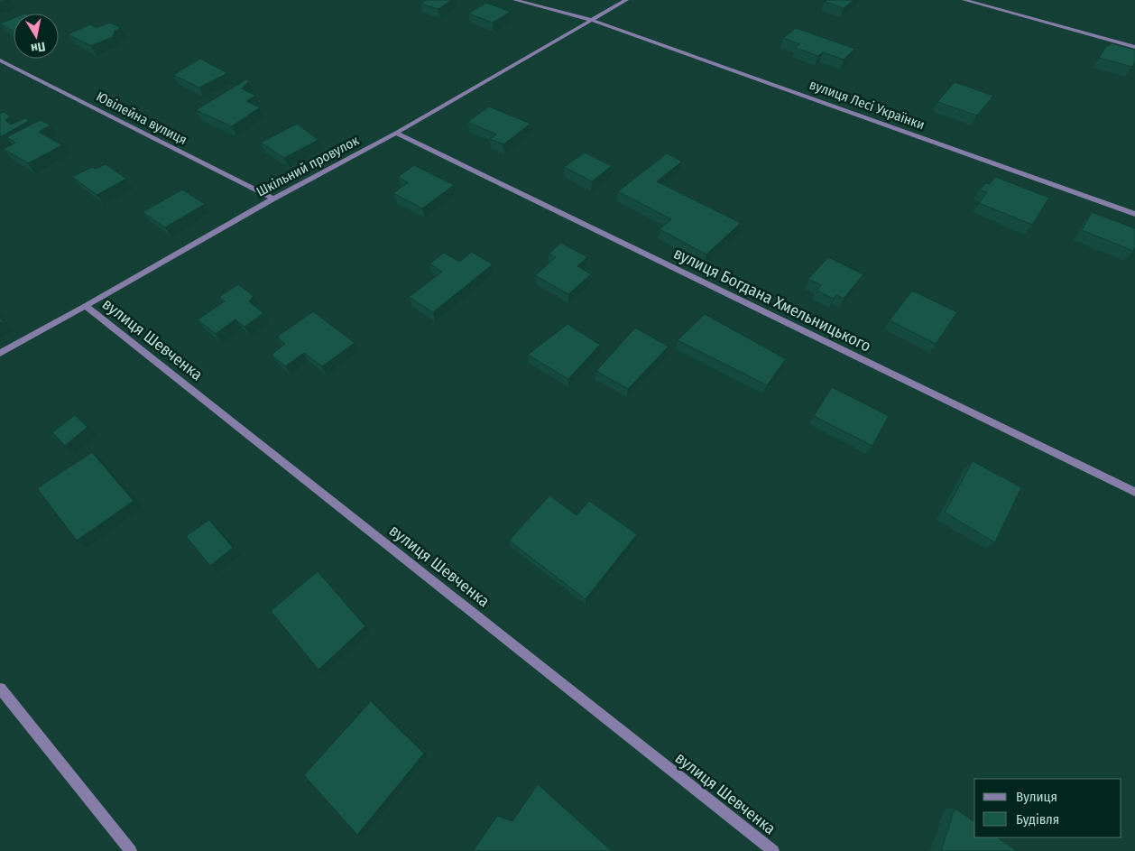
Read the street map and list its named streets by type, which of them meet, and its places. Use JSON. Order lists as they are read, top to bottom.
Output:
{
  "streets": {
    "street": [
      "вулиця Лесі Українки",
      "Ювілейна вулиця",
      "Шкільний провулок",
      "вулиця Богдана Хмельницького",
      "вулиця Шевченка"
    ]
  },
  "crossings": [
    ["вулиця Лесі Українки", "Шкільний провулок"],
    ["Ювілейна вулиця", "Шкільний провулок"],
    ["Шкільний провулок", "вулиця Богдана Хмельницького"],
    ["Шкільний провулок", "вулиця Шевченка"]
  ],
  "legend": ["Вулиця", "Будівля"],
  "north": "bottom"
}
